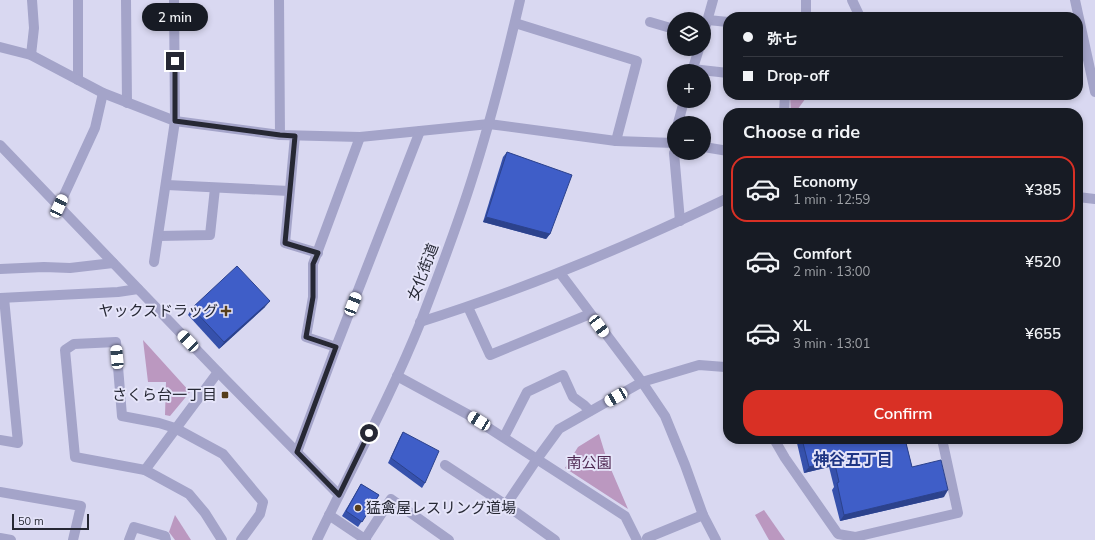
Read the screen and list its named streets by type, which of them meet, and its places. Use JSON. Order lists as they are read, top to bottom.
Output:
{
  "streets": {
    "street": ["女化街道"]
  },
  "districts": ["神谷五丁目"],
  "parks": ["南公園"],
  "places": {
    "health": ["ヤックスドラッグ"],
    "transit": ["さくら台一丁目"],
    "other": ["猛禽屋レスリング道場"]
  },
  "scale_bar": "50 m",
  "page": {
    "bubble": "2 min",
    "map_buttons": ["+", "−"],
    "banner": ["弥七", "Drop-off"],
    "heading": "Choose a ride",
    "list": [
      {
        "name": "Economy",
        "note": "1 min · 12:59",
        "value": "¥385"
      },
      {
        "name": "Comfort",
        "note": "2 min · 13:00",
        "value": "¥520"
      },
      {
        "name": "XL",
        "note": "3 min · 13:01",
        "value": "¥655"
      }
    ],
    "buttons": "Confirm",
    "scale": "50 m"
  }
}
